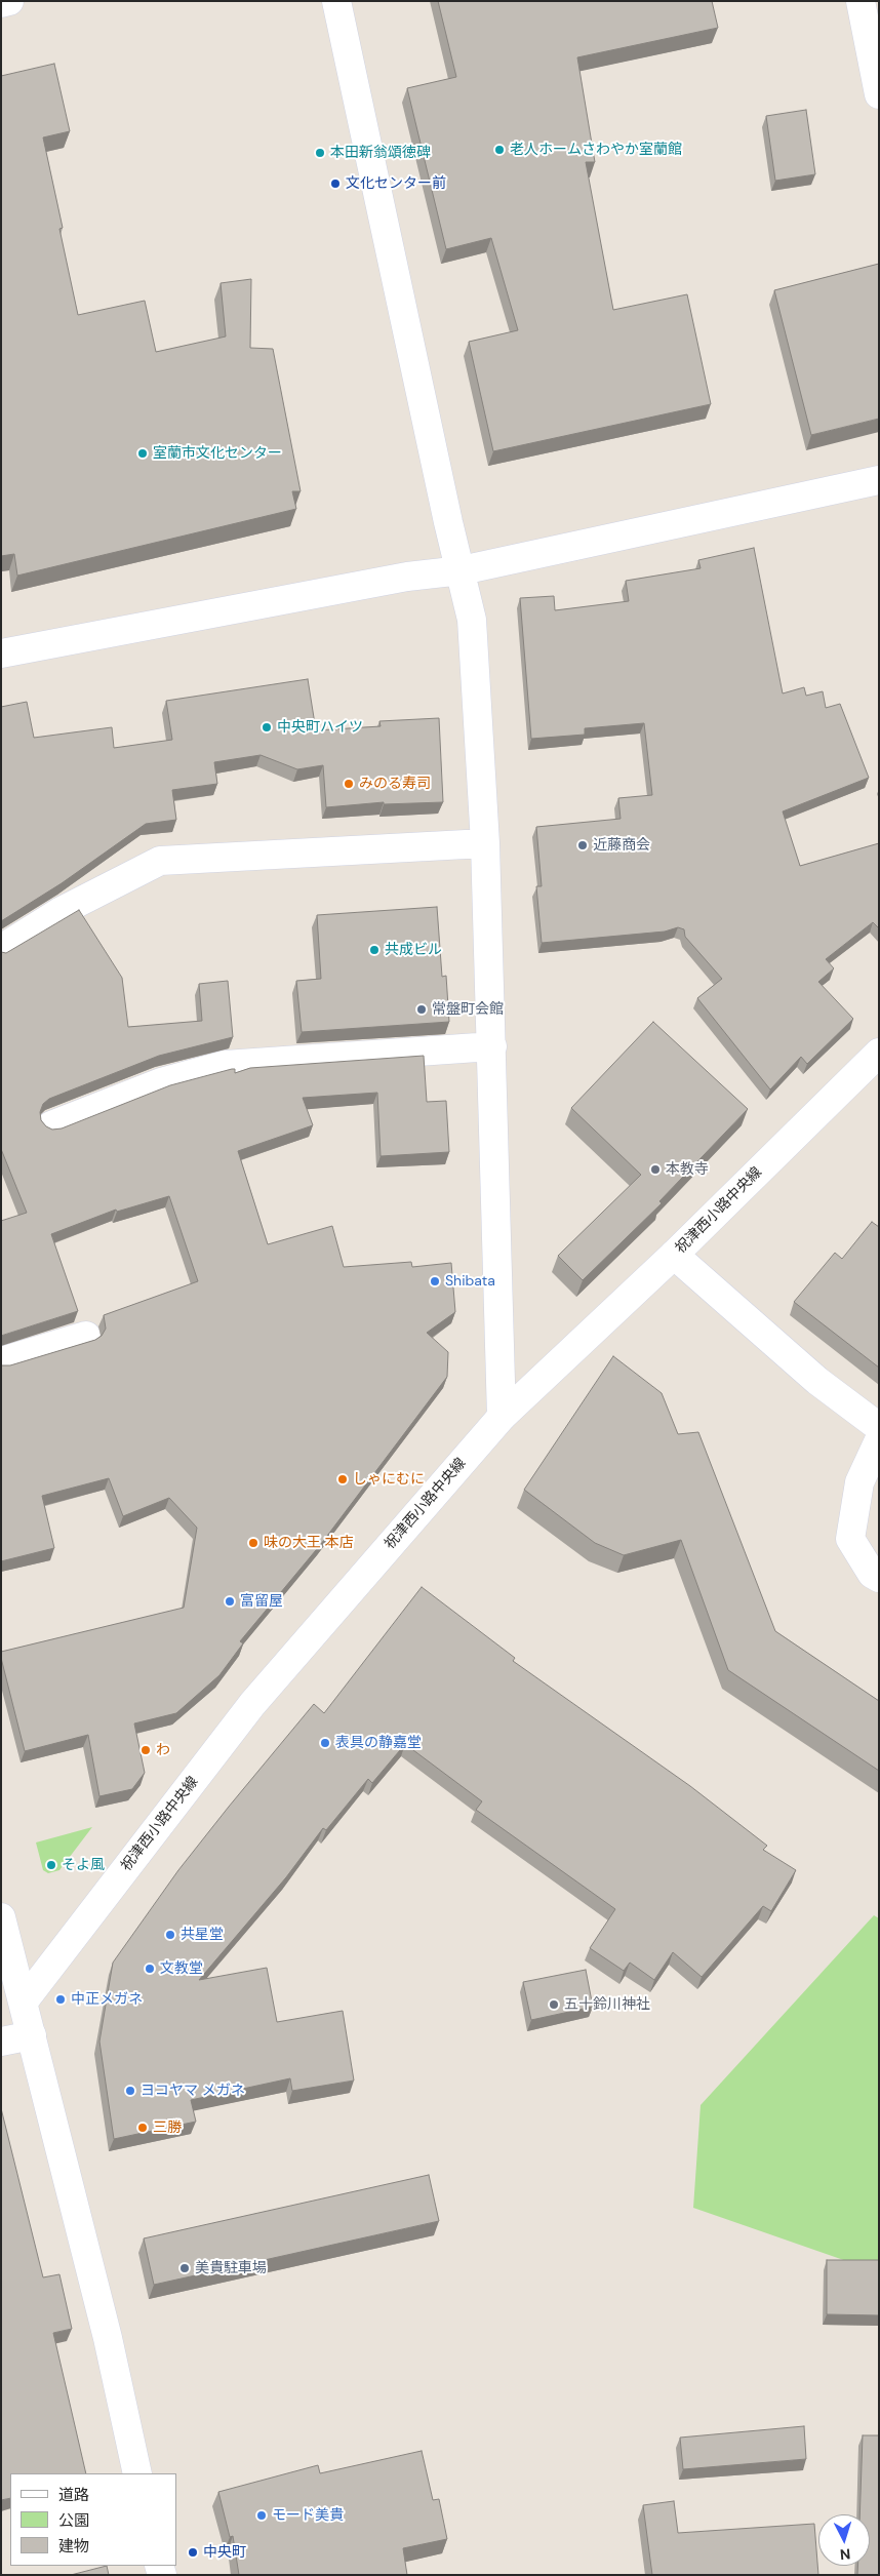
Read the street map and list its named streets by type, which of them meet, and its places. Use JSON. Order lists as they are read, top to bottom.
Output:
{
  "streets": {
    "street": ["祝津西小路中央線"]
  },
  "places": [
    "老人ホームさわやか室蘭館",
    "本田新翁頌徳碑",
    "文化センター前",
    "室蘭市文化センター",
    "中央町ハイツ",
    "みのる寿司",
    "近藤商会",
    "共成ビル",
    "常盤町会館",
    "本教寺",
    "Shibata",
    "しゃにむに",
    "味の大王 本店",
    "富留屋",
    "表具の静嘉堂",
    "わ",
    "そよ風",
    "共星堂",
    "文教堂",
    "中正メガネ",
    "五十鈴川神社",
    "ヨコヤマ メガネ",
    "三勝",
    "美貴駐車場",
    "モード美貴",
    "中央町"
  ],
  "legend": ["道路", "公園", "建物"],
  "north": "bottom"
}
